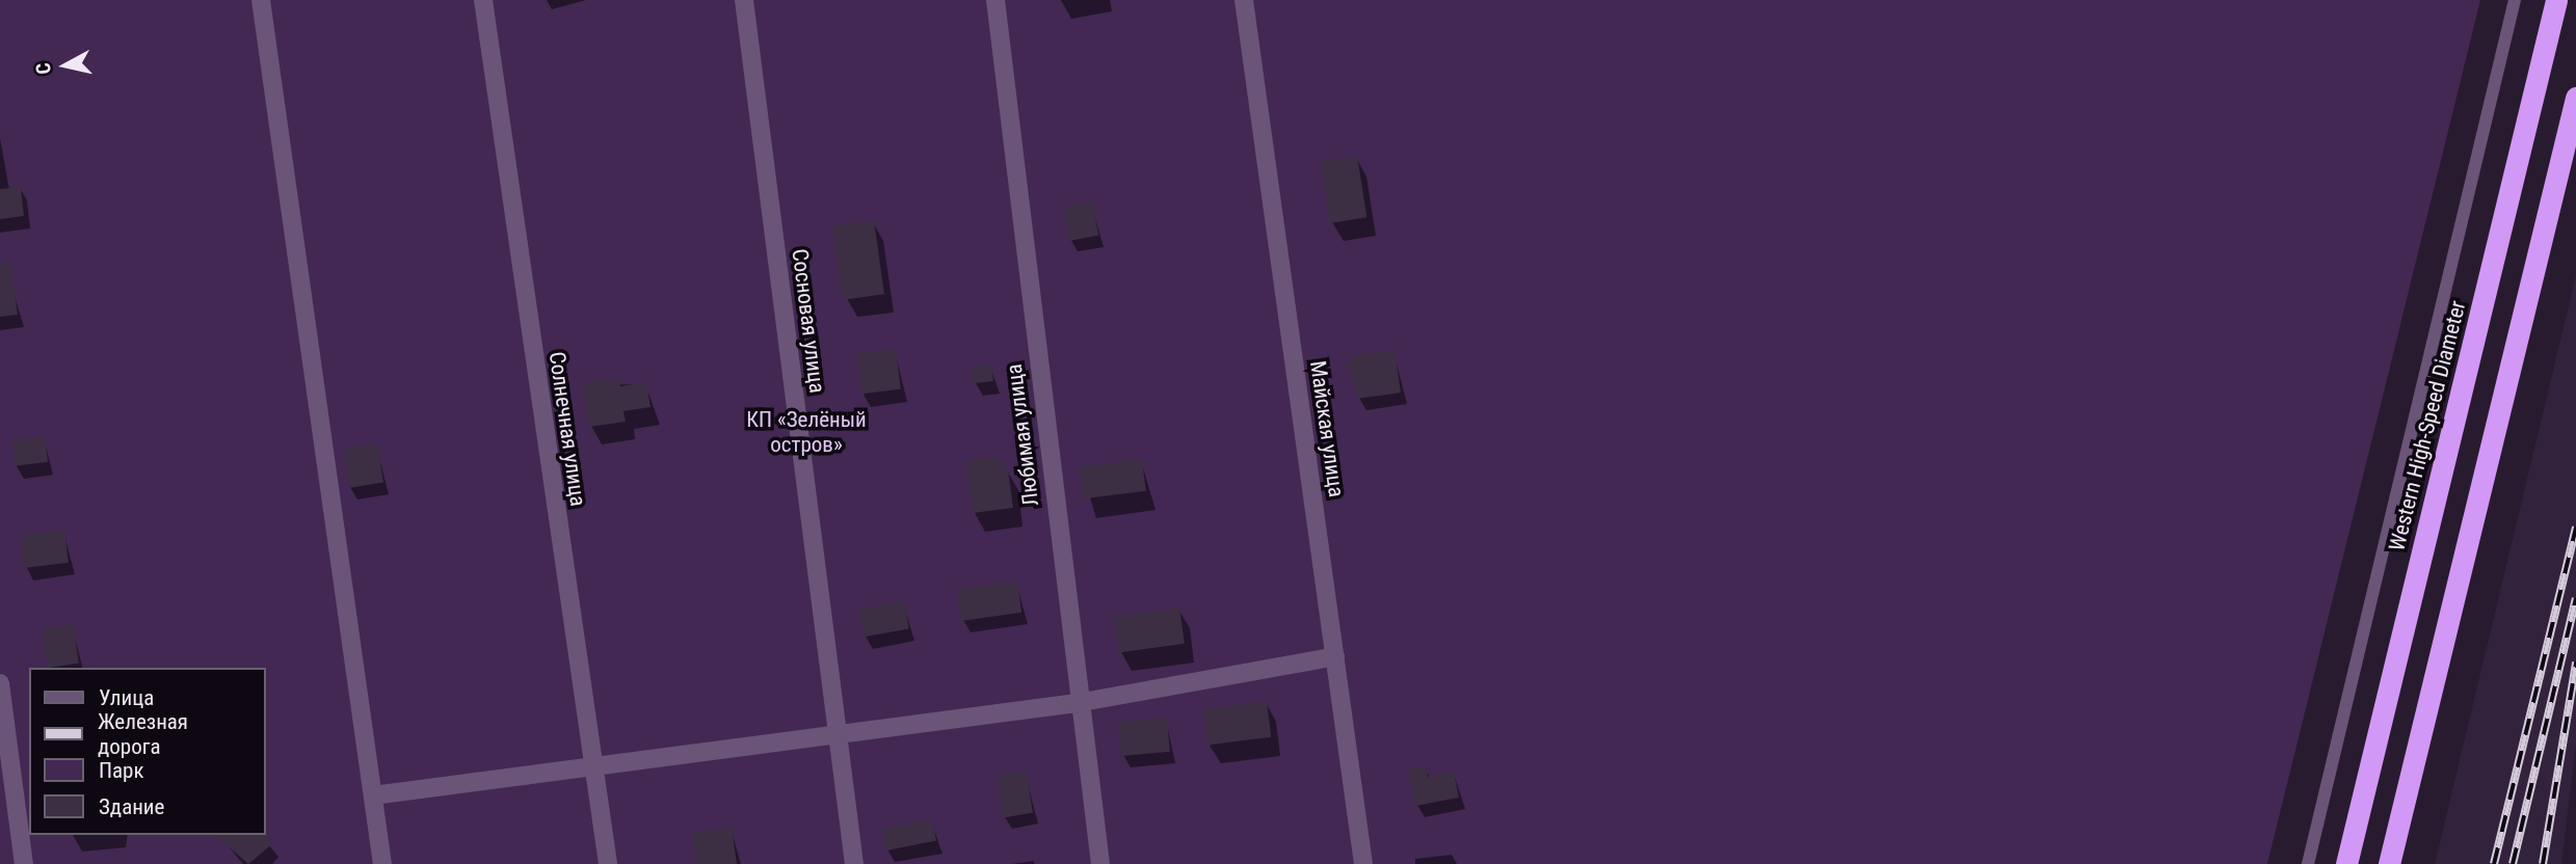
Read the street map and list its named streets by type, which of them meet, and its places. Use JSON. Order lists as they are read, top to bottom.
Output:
{
  "streets": {
    "highway": ["Western High-Speed Diameter"],
    "street": [
      "Сосновая улица",
      "Солнечная улица",
      "Майская улица",
      "Любимая улица"
    ]
  },
  "parks": ["КП «Зелёный остров»"],
  "legend": [
    "Улица",
    "Железная дорога",
    "Парк",
    "Здание"
  ],
  "north": "left"
}
